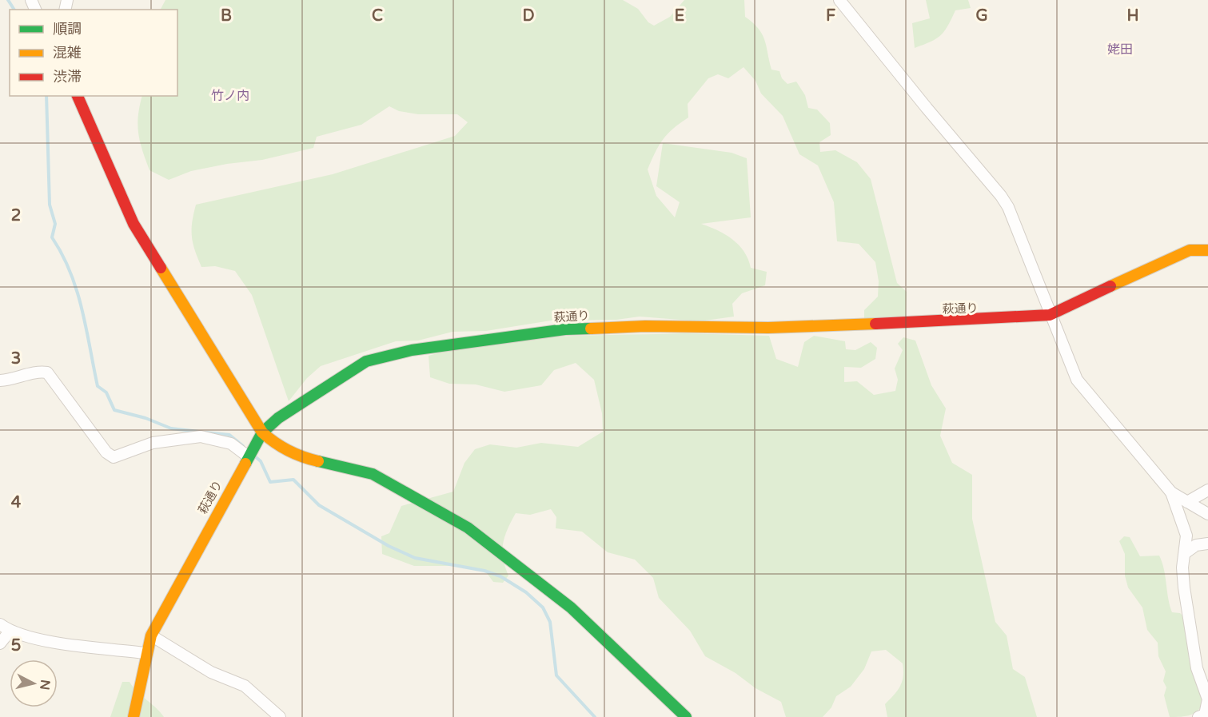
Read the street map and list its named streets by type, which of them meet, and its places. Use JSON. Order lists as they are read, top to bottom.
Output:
{
  "streets": {
    "street": ["萩通り"]
  },
  "districts": ["姥田", "竹ノ内"],
  "legend": ["順調", "混雑", "渋滞"],
  "north": "right",
  "grid": {
    "columns": [
      "B",
      "C",
      "D",
      "E",
      "F",
      "G",
      "H"
    ],
    "rows": [
      "2",
      "3",
      "4",
      "5"
    ]
  }
}
